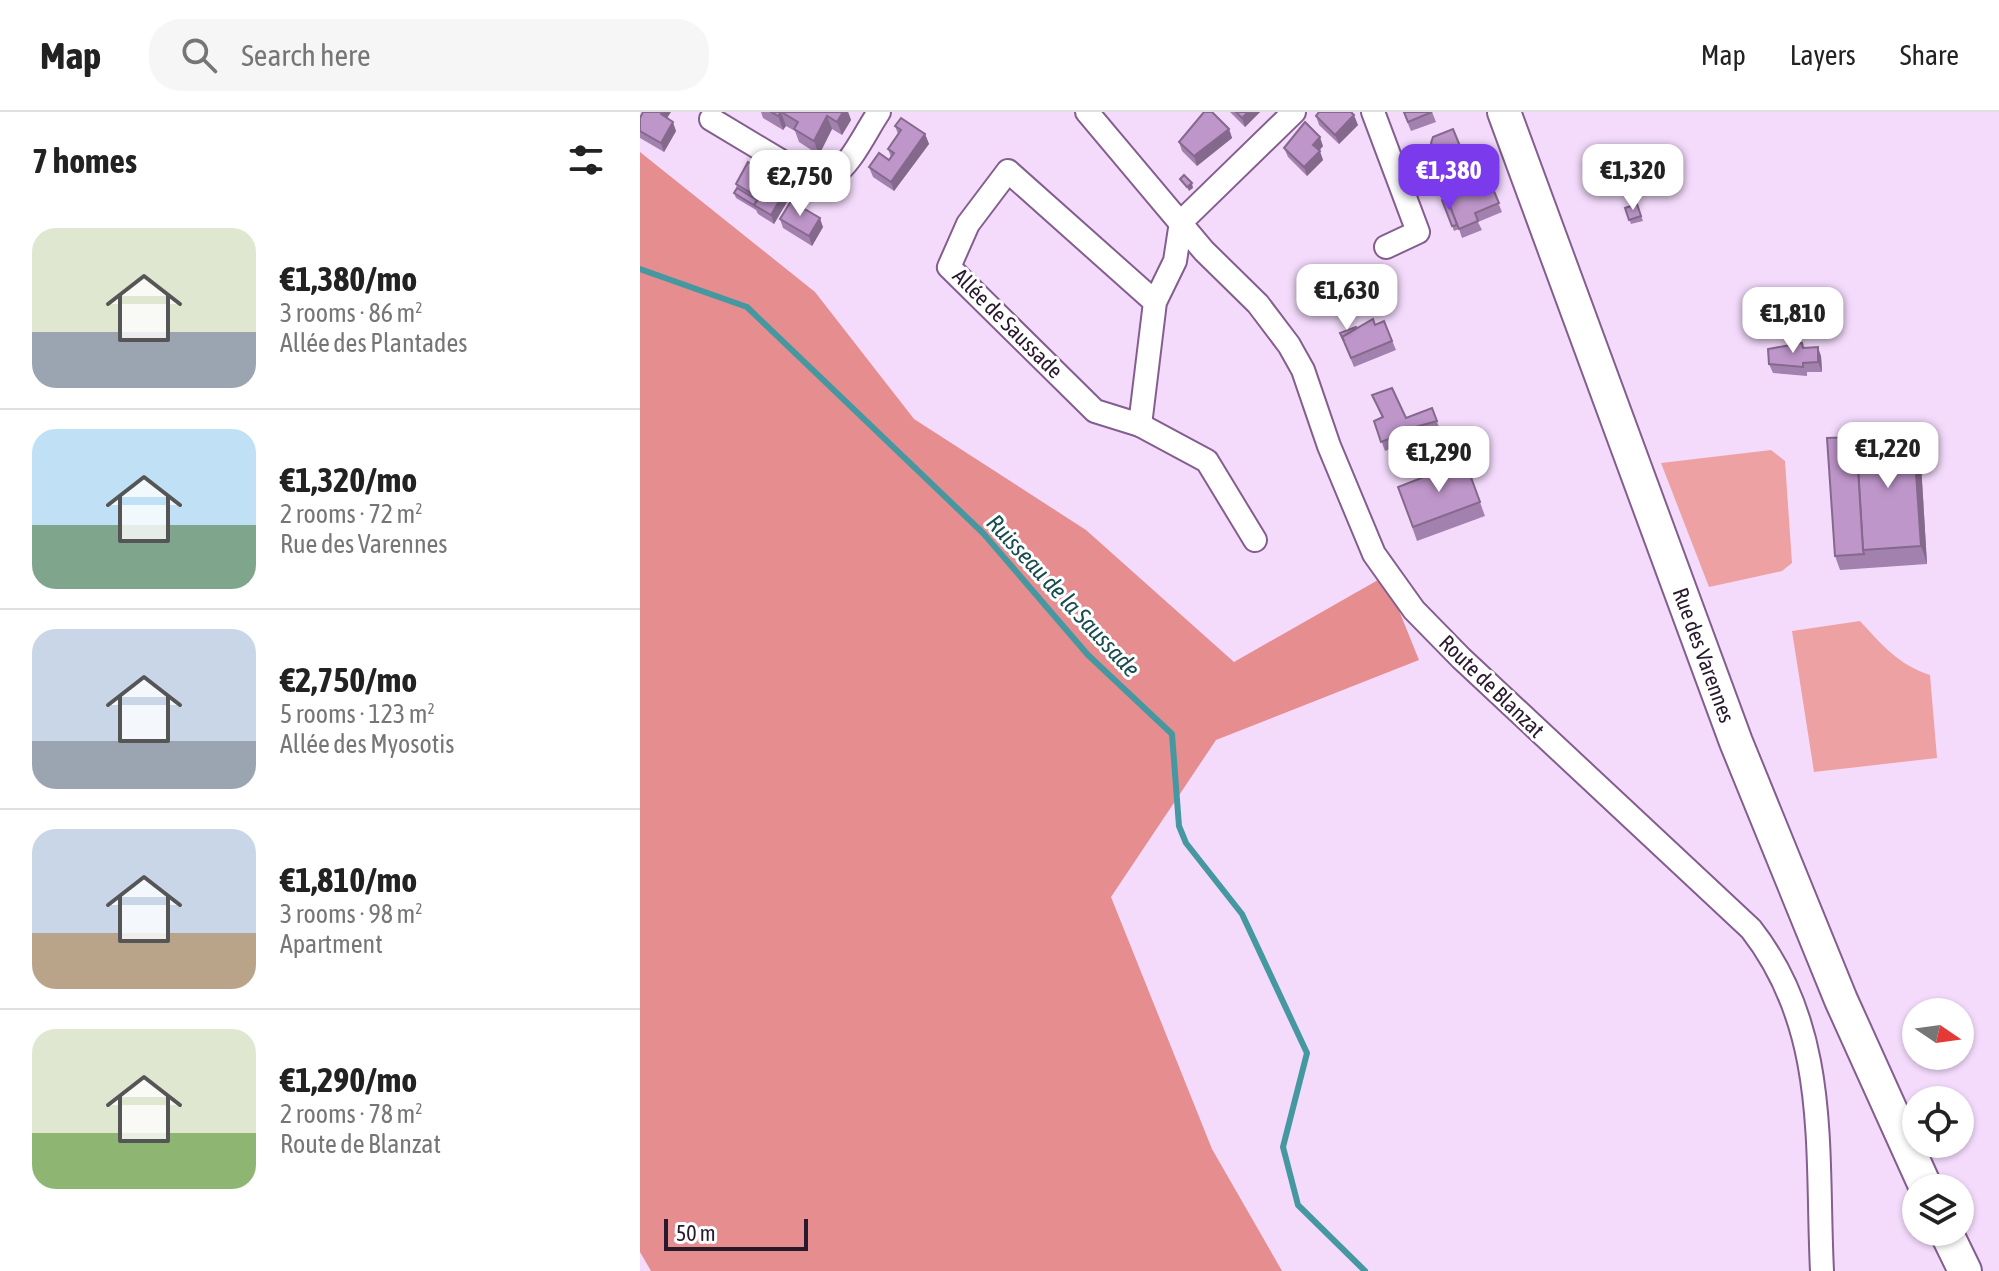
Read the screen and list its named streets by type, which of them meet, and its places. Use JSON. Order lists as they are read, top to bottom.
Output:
{
  "streets": {
    "main road": ["Rue des Varennes"],
    "street": ["Allée de Saussade", "Route de Blanzat"]
  },
  "water": ["Ruisseau de la Saussade"],
  "scale_bar": "50 m",
  "north": "right",
  "page": {
    "header": "Map",
    "search": "Search here",
    "nav": ["Map", "Layers", "Share"],
    "heading": "7 homes",
    "price": [
      "€1,380",
      "€1,320",
      "€2,750",
      "€1,630",
      "€1,810",
      "€1,220",
      "€1,290"
    ],
    "list": [
      {
        "name": "€1,380/mo",
        "note": "3 rooms · 86 m² · Allée des Plantades"
      },
      {
        "name": "€1,320/mo",
        "note": "2 rooms · 72 m² · Rue des Varennes"
      },
      {
        "name": "€2,750/mo",
        "note": "5 rooms · 123 m² · Allée des Myosotis"
      },
      {
        "name": "€1,810/mo",
        "note": "3 rooms · 98 m² · Apartment"
      },
      {
        "name": "€1,290/mo",
        "note": "2 rooms · 78 m² · Route de Blanzat"
      }
    ],
    "scale": "50 m"
  }
}
